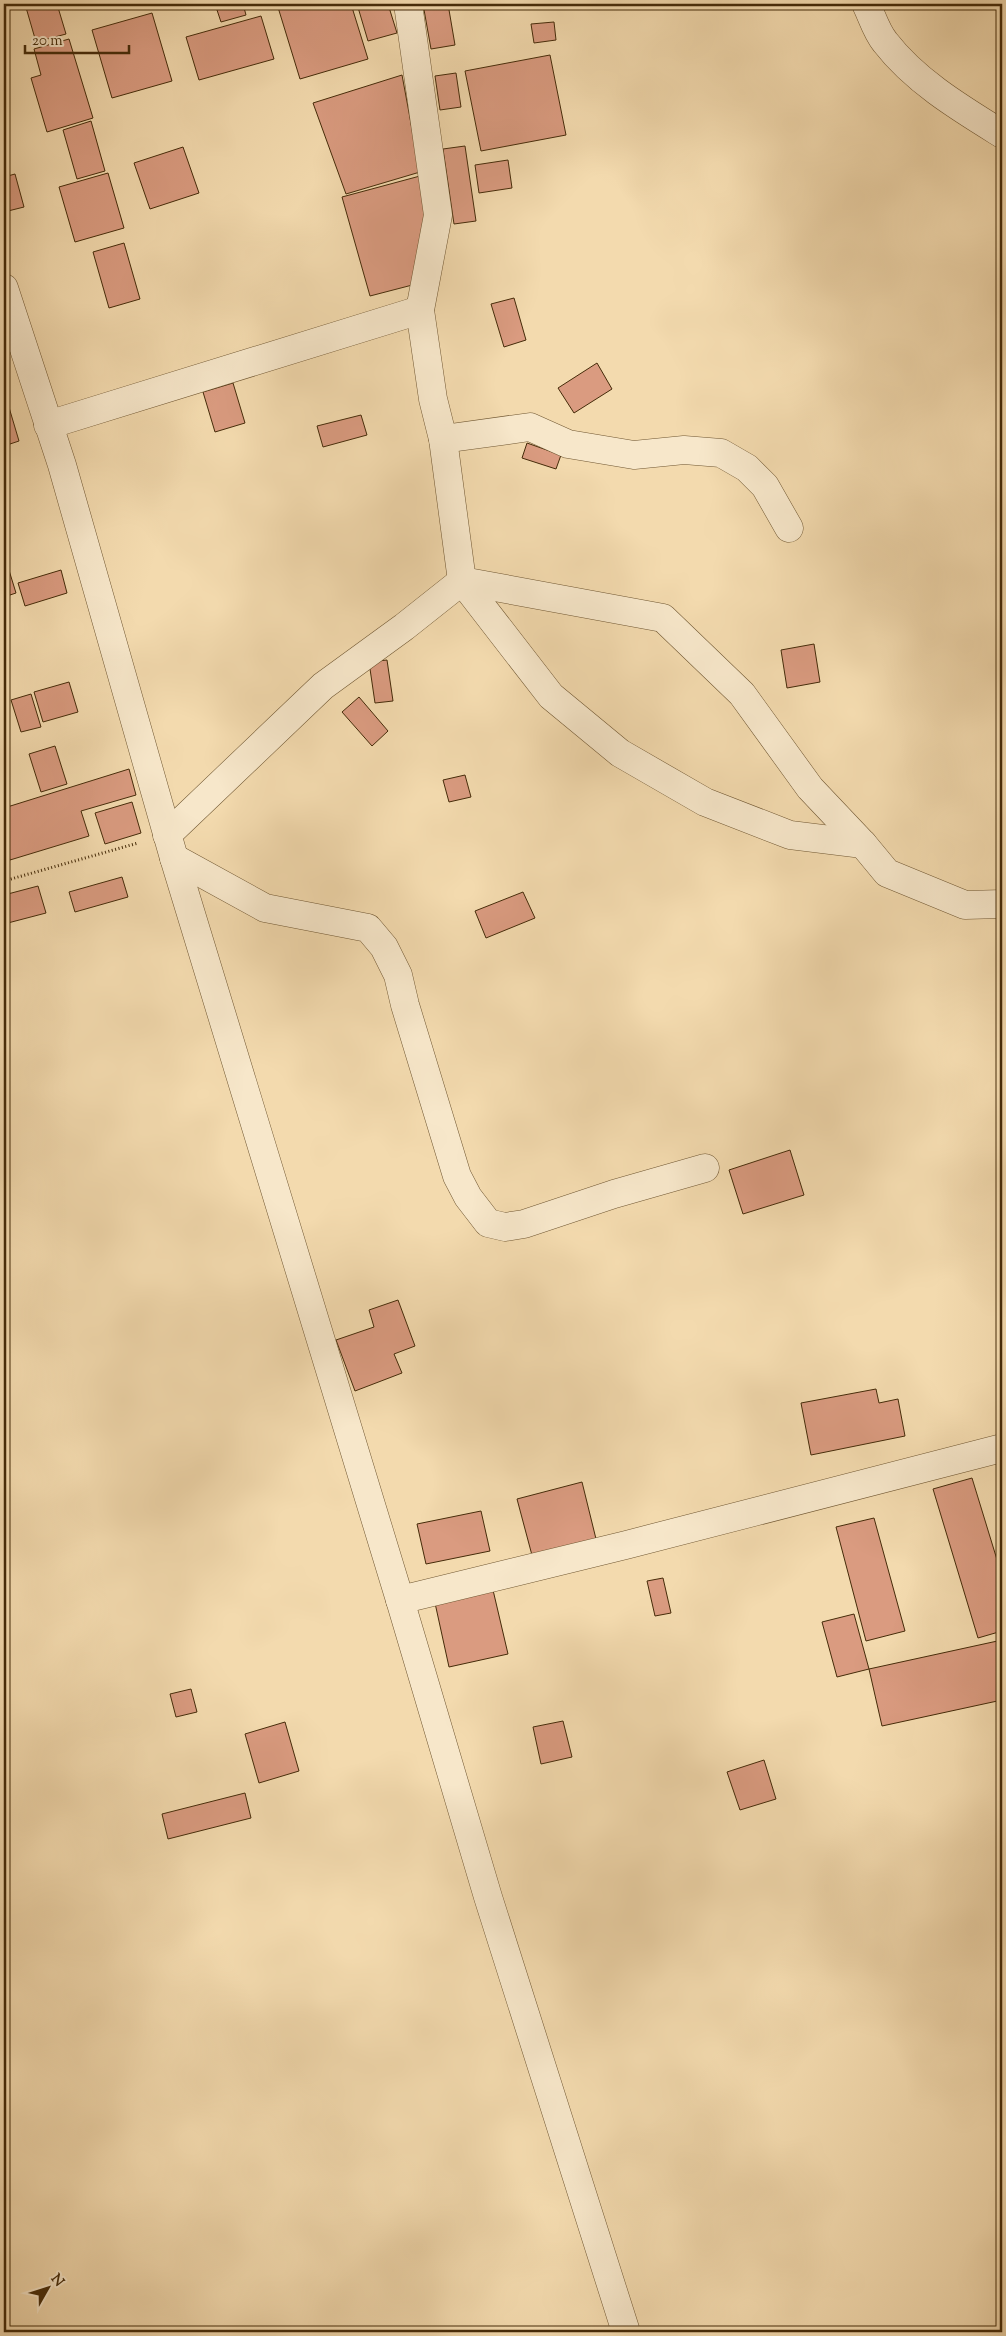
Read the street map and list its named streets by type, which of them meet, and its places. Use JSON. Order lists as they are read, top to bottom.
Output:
{
  "scale_bar": "20 m",
  "north": "top right"
}
